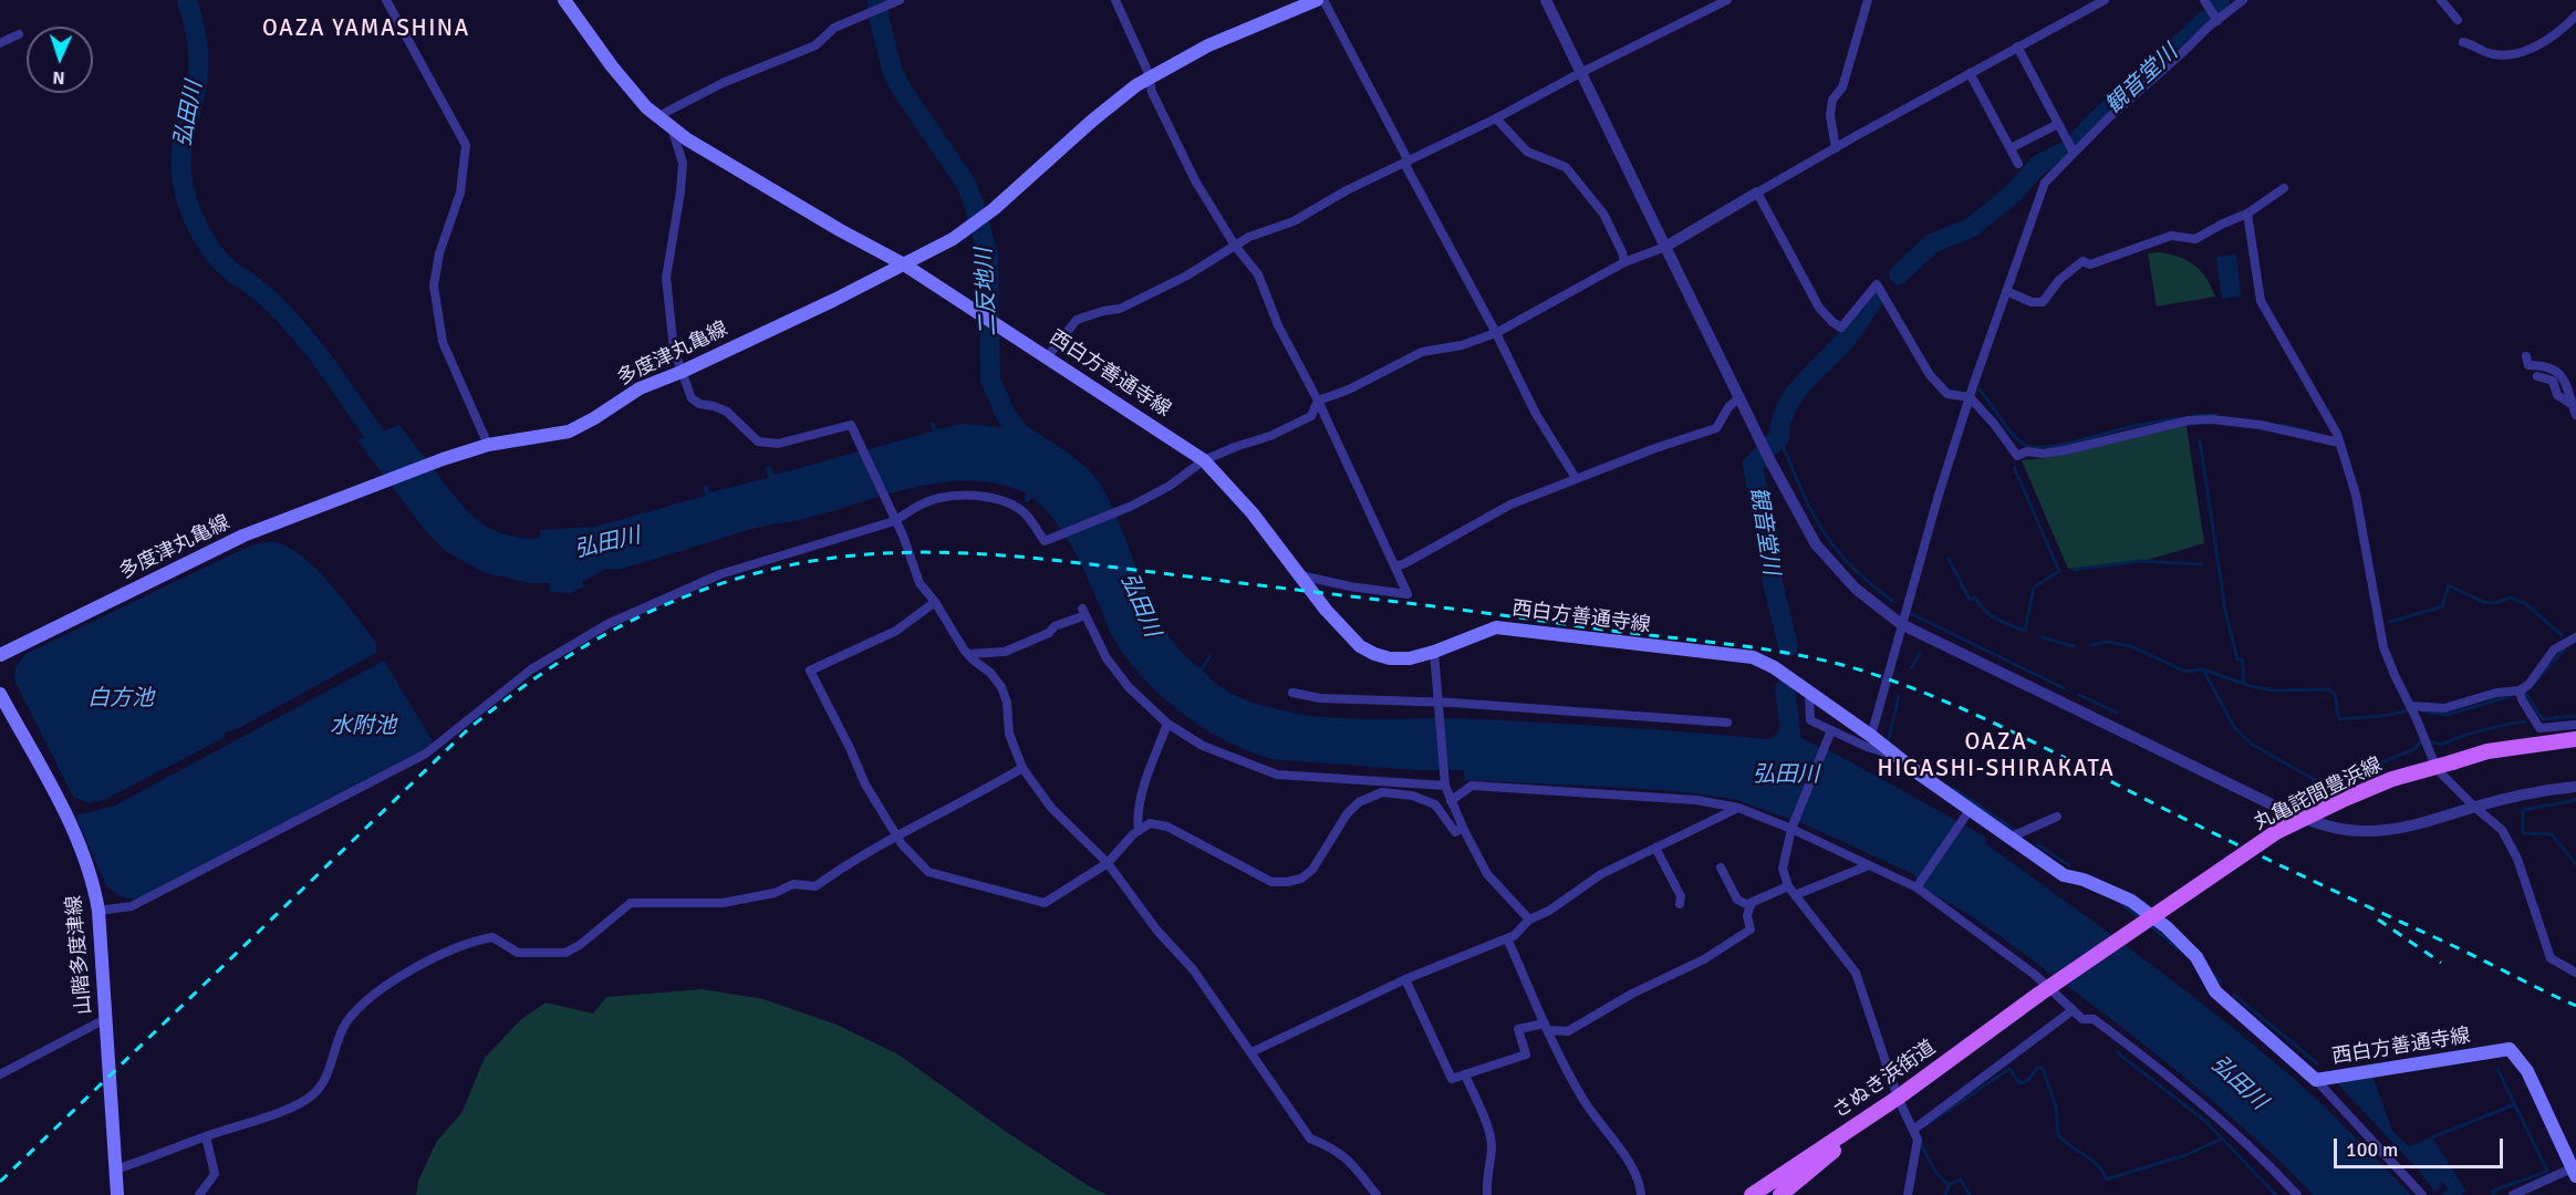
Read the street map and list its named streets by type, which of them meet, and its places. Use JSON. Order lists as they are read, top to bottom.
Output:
{
  "streets": {
    "main road": [
      "多度津丸亀線",
      "西白方善通寺線",
      "丸亀詫間豊浜線",
      "山階多度津線",
      "さぬき浜街道"
    ]
  },
  "crossings": [
    ["多度津丸亀線", "西白方善通寺線"],
    ["丸亀詫間豊浜線", "さぬき浜街道"]
  ],
  "districts": ["OAZA YAMASHINA", "OAZA HIGASHI-SHIRAKATA"],
  "water": [
    "観音堂川",
    "弘田川",
    "二反地川",
    "白方池",
    "水附池"
  ],
  "scale_bar": "100 m",
  "north": "bottom"
}
